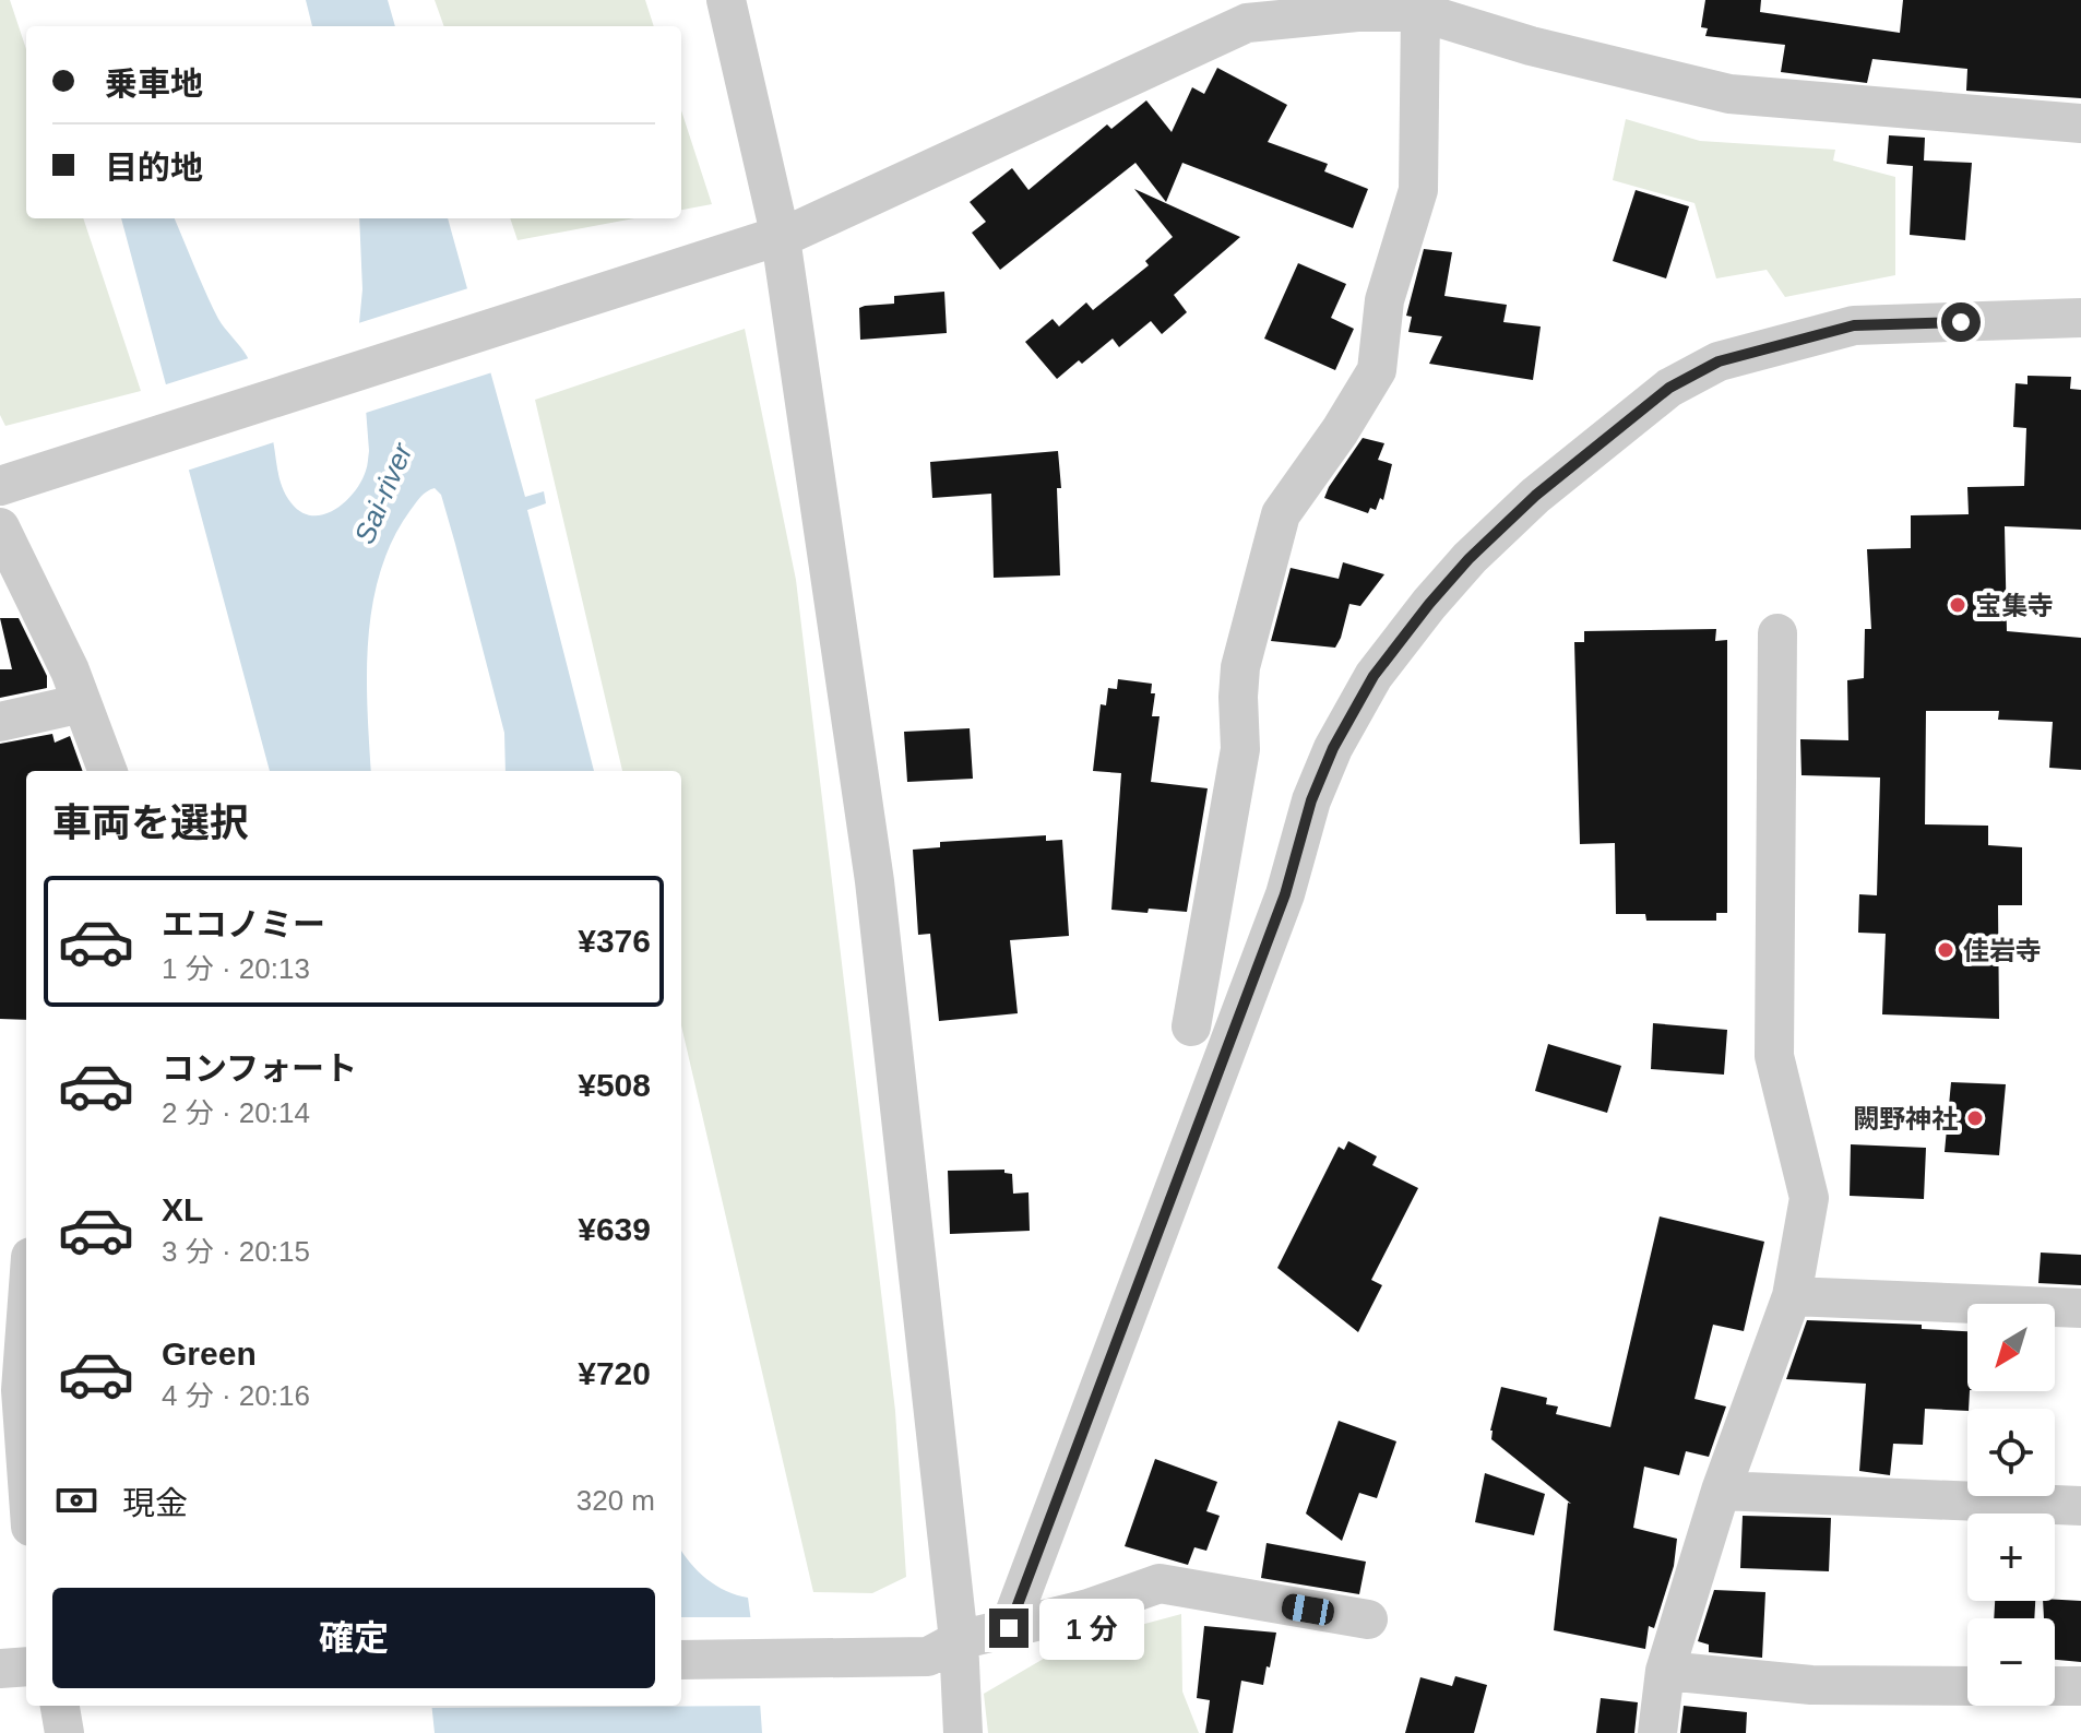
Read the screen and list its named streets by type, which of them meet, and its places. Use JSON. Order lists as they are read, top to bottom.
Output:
{
  "water": ["Sai-river"],
  "places": ["宝集寺", "佳岩寺", "闕野神社"],
  "north": "bottom left",
  "page": {
    "banner": ["乗車地", "目的地"],
    "heading": "車両を選択",
    "list": [
      {
        "name": "エコノミー",
        "note": "1 分 · 20:13",
        "value": "¥376"
      },
      {
        "name": "コンフォート",
        "note": "2 分 · 20:14",
        "value": "¥508"
      },
      {
        "name": "XL",
        "note": "3 分 · 20:15",
        "value": "¥639"
      },
      {
        "name": "Green",
        "note": "4 分 · 20:16",
        "value": "¥720"
      }
    ],
    "map_buttons": ["+", "−"],
    "pay": ["現金", "320 m"],
    "buttons": "確定",
    "bubble": "1 分"
  }
}
